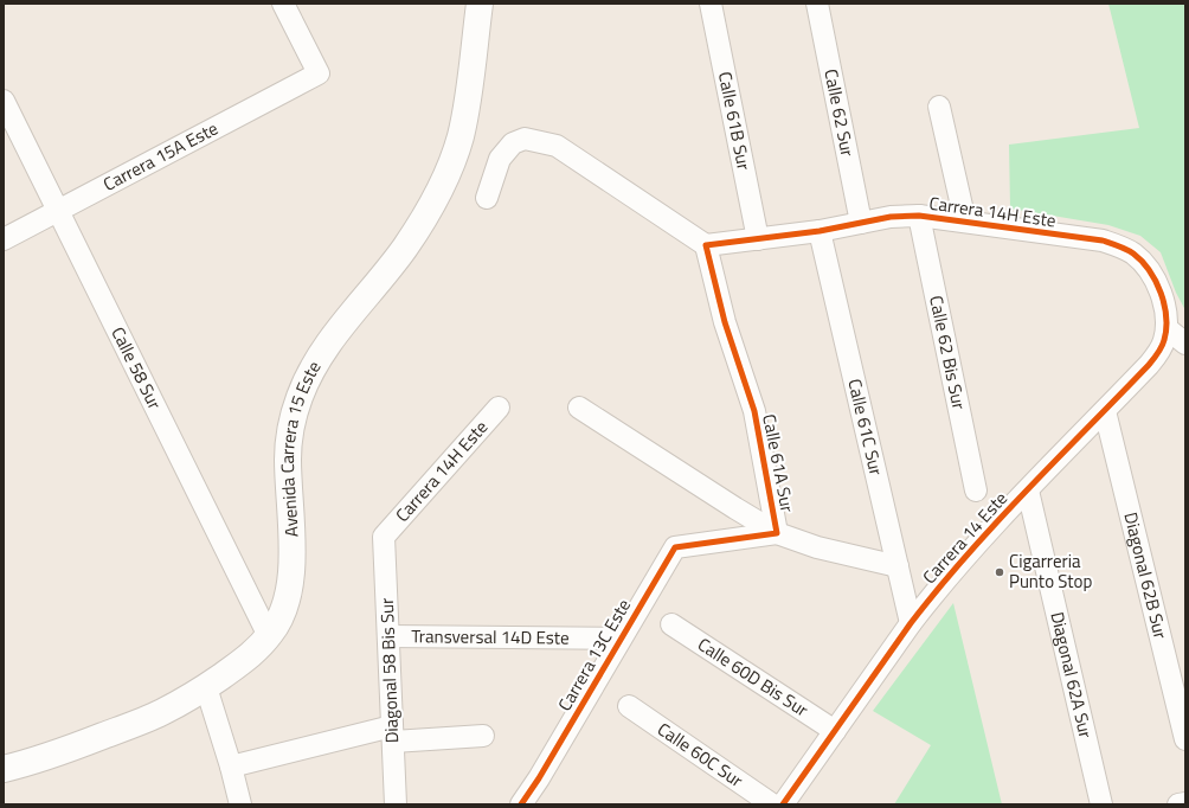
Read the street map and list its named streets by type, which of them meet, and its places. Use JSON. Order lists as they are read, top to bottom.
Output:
{
  "streets": {
    "main road": ["Avenida Carrera 15 Este"],
    "street": [
      "Calle 62 Sur",
      "Calle 61B Sur",
      "Carrera 15A Este",
      "Carrera 14H Este",
      "Calle 62 Bis Sur",
      "Calle 58 Sur",
      "Calle 61C Sur",
      "Calle 61A Sur",
      "Carrera 14 Este",
      "Diagonal 62B Sur",
      "Transversal 14D Este",
      "Carrera 13C Este",
      "Diagonal 58 Bis Sur",
      "Diagonal 62A Sur",
      "Calle 60D Bis Sur",
      "Calle 60C Sur"
    ]
  },
  "crossings": [
    ["Calle 62 Sur", "Carrera 14H Este"],
    ["Calle 61B Sur", "Carrera 14H Este"],
    ["Carrera 15A Este", "Calle 58 Sur"],
    ["Carrera 14H Este", "Calle 62 Bis Sur"],
    ["Carrera 14H Este", "Calle 61C Sur"],
    ["Carrera 14H Este", "Calle 61A Sur"],
    ["Carrera 14H Este", "Carrera 14 Este"],
    ["Carrera 14H Este", "Diagonal 58 Bis Sur"],
    ["Calle 58 Sur", "Avenida Carrera 15 Este"],
    ["Calle 61C Sur", "Calle 61A Sur"],
    ["Calle 61C Sur", "Carrera 14 Este"],
    ["Calle 61A Sur", "Carrera 13C Este"],
    ["Carrera 14 Este", "Diagonal 62B Sur"],
    ["Carrera 14 Este", "Diagonal 62A Sur"],
    ["Carrera 14 Este", "Calle 60D Bis Sur"],
    ["Transversal 14D Este", "Carrera 13C Este"],
    ["Transversal 14D Este", "Diagonal 58 Bis Sur"]
  ],
  "places": ["Cigarreria Punto Stop"]
}
